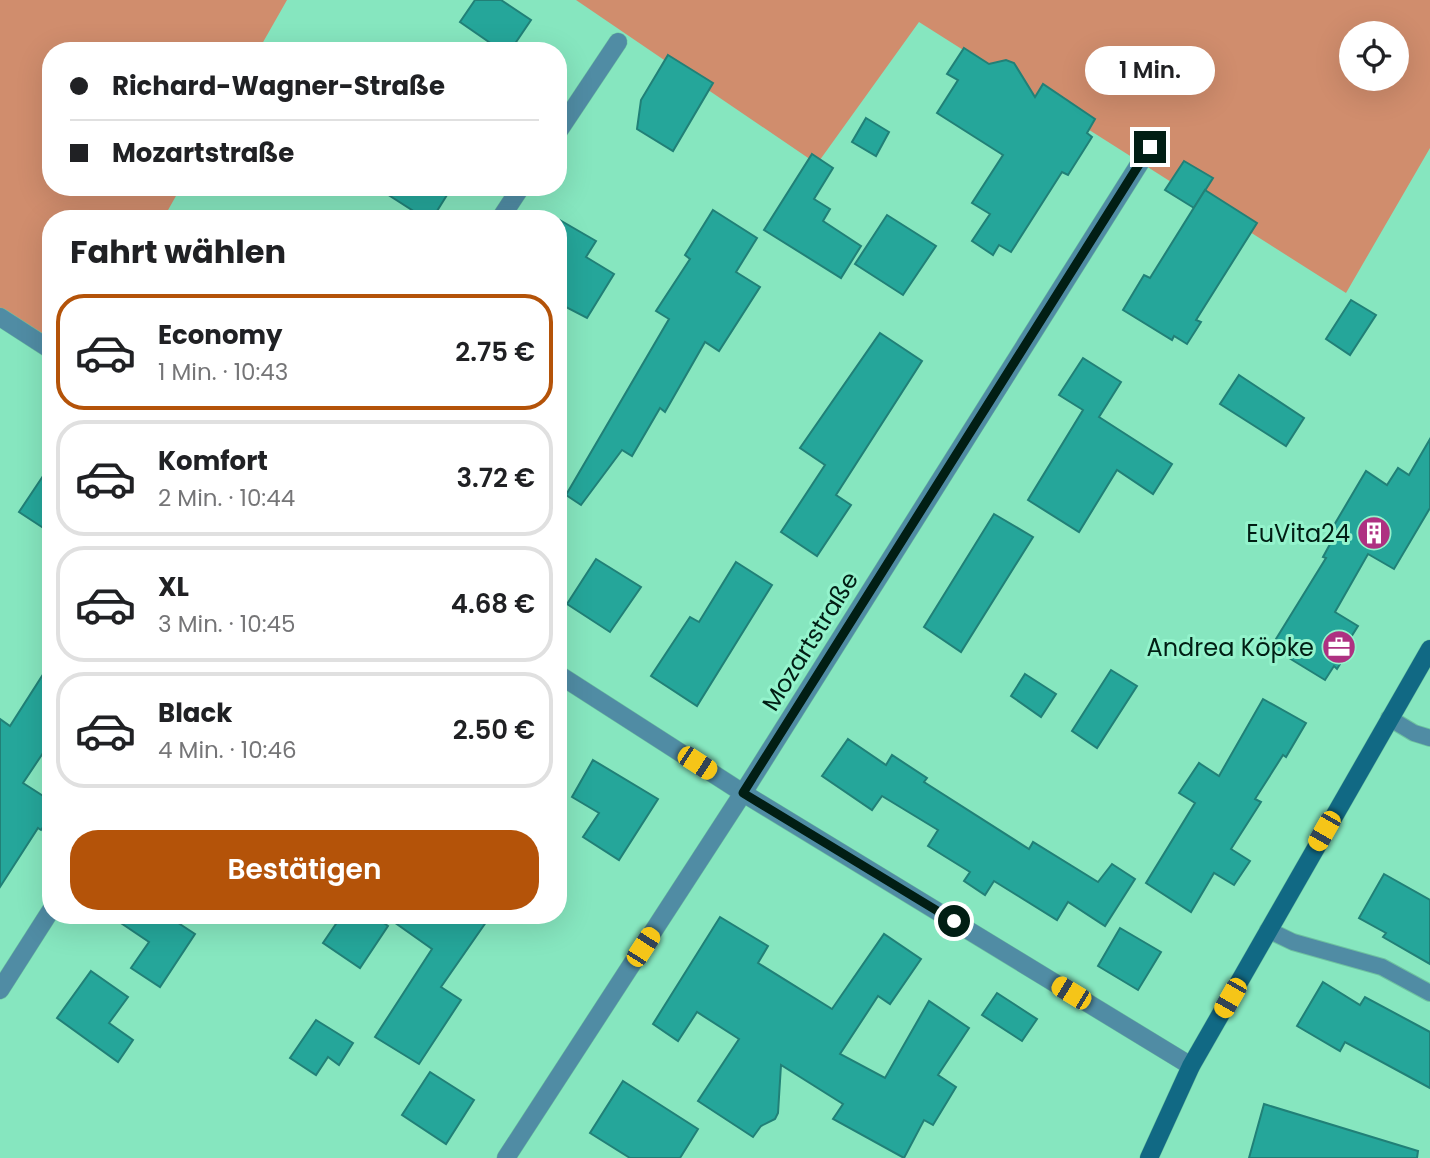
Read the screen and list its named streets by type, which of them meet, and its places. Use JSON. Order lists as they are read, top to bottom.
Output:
{
  "streets": {
    "street": ["Mozartstraße"]
  },
  "places": {
    "building": ["EuVita24"],
    "office": ["Andrea Köpke"]
  },
  "page": {
    "banner": ["Richard-Wagner-Straße", "Mozartstraße"],
    "bubble": "1 Min.",
    "heading": "Fahrt wählen",
    "list": [
      {
        "name": "Economy",
        "note": "1 Min. · 10:43",
        "value": "2.75 €"
      },
      {
        "name": "Komfort",
        "note": "2 Min. · 10:44",
        "value": "3.72 €"
      },
      {
        "name": "XL",
        "note": "3 Min. · 10:45",
        "value": "4.68 €"
      },
      {
        "name": "Black",
        "note": "4 Min. · 10:46",
        "value": "2.50 €"
      }
    ],
    "buttons": "Bestätigen"
  }
}
